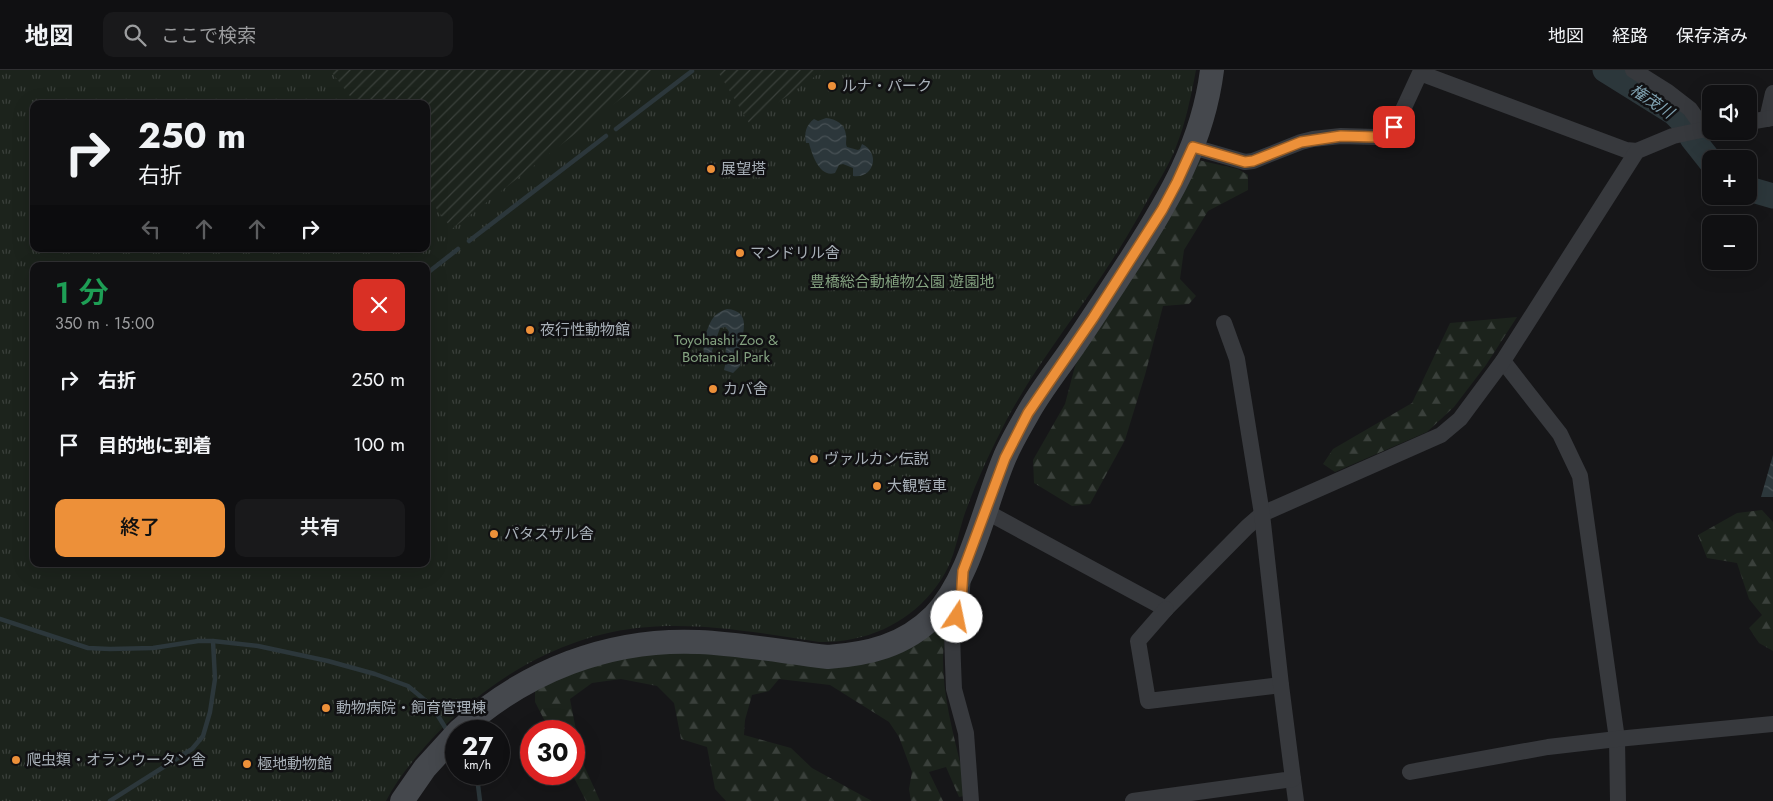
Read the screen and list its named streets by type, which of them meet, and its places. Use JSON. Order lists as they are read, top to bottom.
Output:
{
  "water": ["権茂川"],
  "parks": ["豊橋総合動植物公園 遊園地", "Toyohashi Zoo & Botanical Park"],
  "places": [
    "ルナ・パーク",
    "展望塔",
    "マンドリル舎",
    "夜行性動物館",
    "カバ舎",
    "ヴァルカン伝説",
    "大観覧車",
    "パタスザル舎",
    "動物病院・飼育管理棟",
    "爬虫類・オランウータン舎",
    "極地動物館"
  ],
  "page": {
    "header": "地図",
    "search": "ここで検索",
    "nav": ["地図", "経路", "保存済み"],
    "map_buttons": ["+", "−"],
    "turn": ["250 m", "右折"],
    "heading": ["1 分", "350 m · 15:00"],
    "list": [
      {
        "name": "右折",
        "value": "250 m"
      },
      {
        "name": "目的地に到着",
        "value": "100 m"
      }
    ],
    "buttons": ["終了", "共有"],
    "speed": "27 km/h",
    "limit": "30"
  }
}
